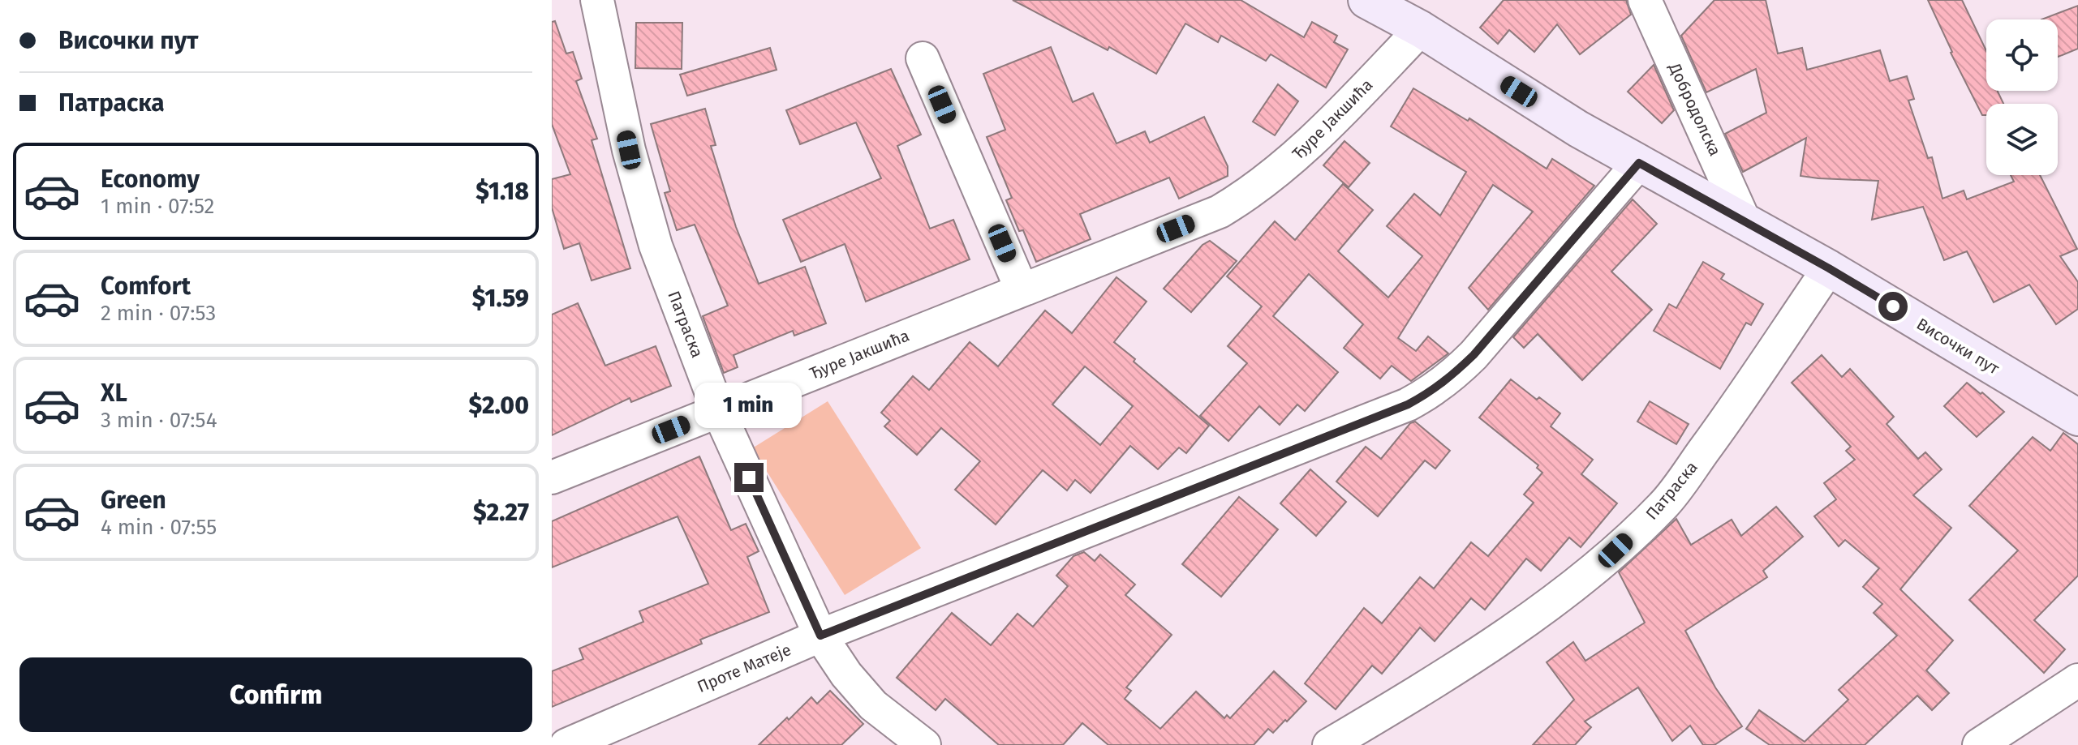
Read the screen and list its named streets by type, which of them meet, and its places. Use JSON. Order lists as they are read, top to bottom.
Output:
{
  "streets": {
    "main road": ["Височки пут"],
    "street": [
      "Добродолска",
      "Ђуре Јакшића",
      "Патраска",
      "Проте Матеје"
    ]
  },
  "crossings": [
    ["Добродолска", "Височки пут"],
    ["Ђуре Јакшића", "Патраска"],
    ["Ђуре Јакшића", "Височки пут"],
    ["Патраска", "Височки пут"],
    ["Патраска", "Проте Матеје"],
    ["Височки пут", "Проте Матеје"]
  ],
  "page": {
    "banner": ["Височки пут", "Патраска"],
    "list": [
      {
        "name": "Economy",
        "note": "1 min · 07:52",
        "value": "$1.18"
      },
      {
        "name": "Comfort",
        "note": "2 min · 07:53",
        "value": "$1.59"
      },
      {
        "name": "XL",
        "note": "3 min · 07:54",
        "value": "$2.00"
      },
      {
        "name": "Green",
        "note": "4 min · 07:55",
        "value": "$2.27"
      }
    ],
    "bubble": "1 min",
    "buttons": "Confirm"
  }
}
